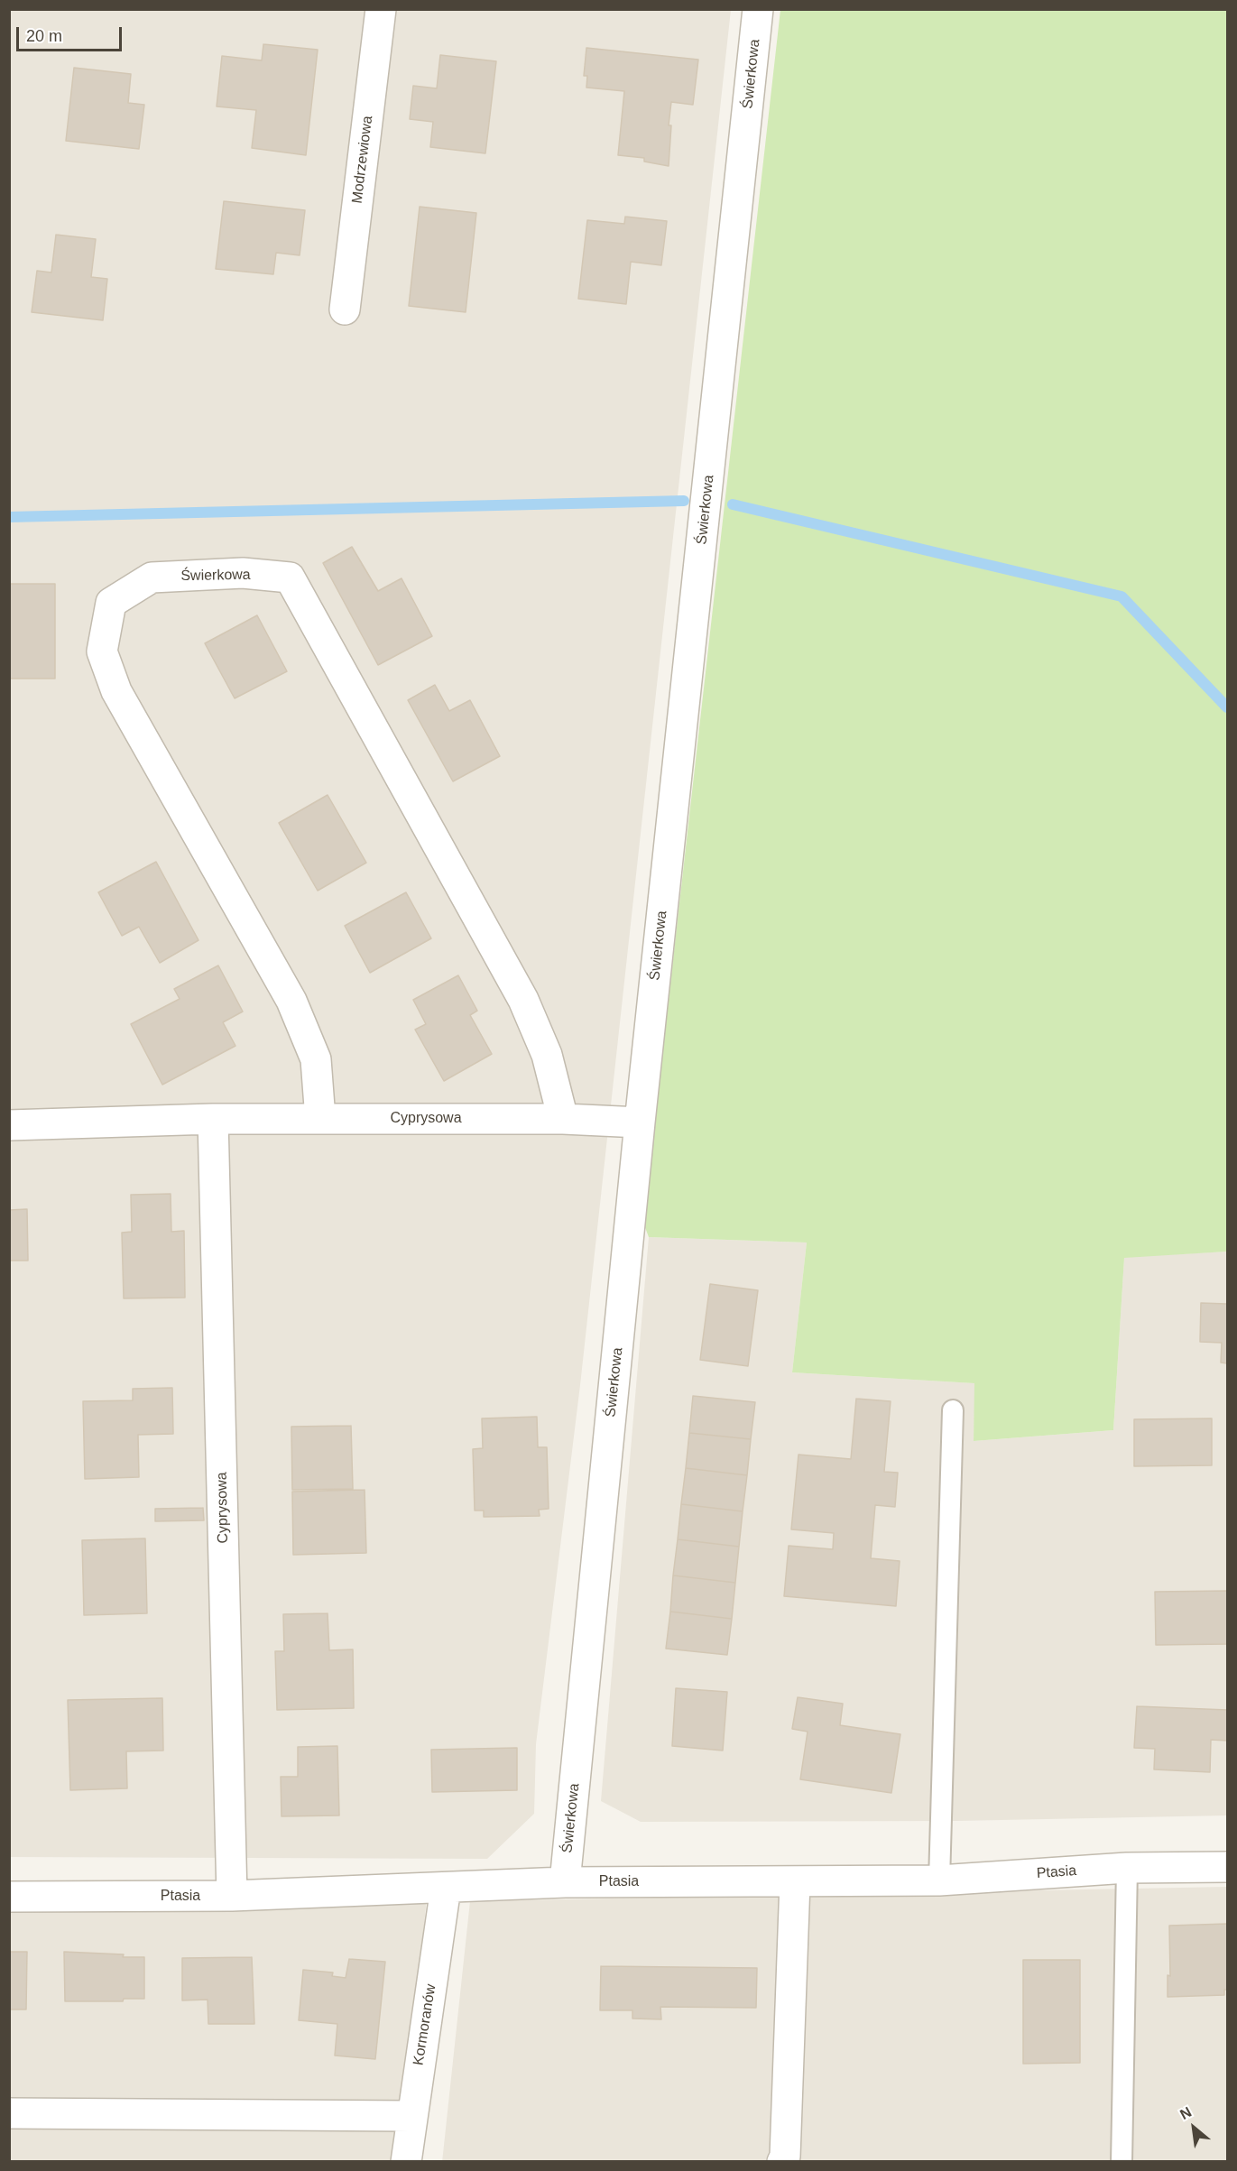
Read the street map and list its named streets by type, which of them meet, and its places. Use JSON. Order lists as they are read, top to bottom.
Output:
{
  "streets": {
    "street": [
      "Świerkowa",
      "Modrzewiowa",
      "Cyprysowa",
      "Ptasia",
      "Kormoranów"
    ]
  },
  "crossings": [
    ["Świerkowa", "Cyprysowa"],
    ["Świerkowa", "Ptasia"],
    ["Cyprysowa", "Ptasia"],
    ["Ptasia", "Kormoranów"]
  ],
  "scale_bar": "20 m",
  "north": "top left"
}
